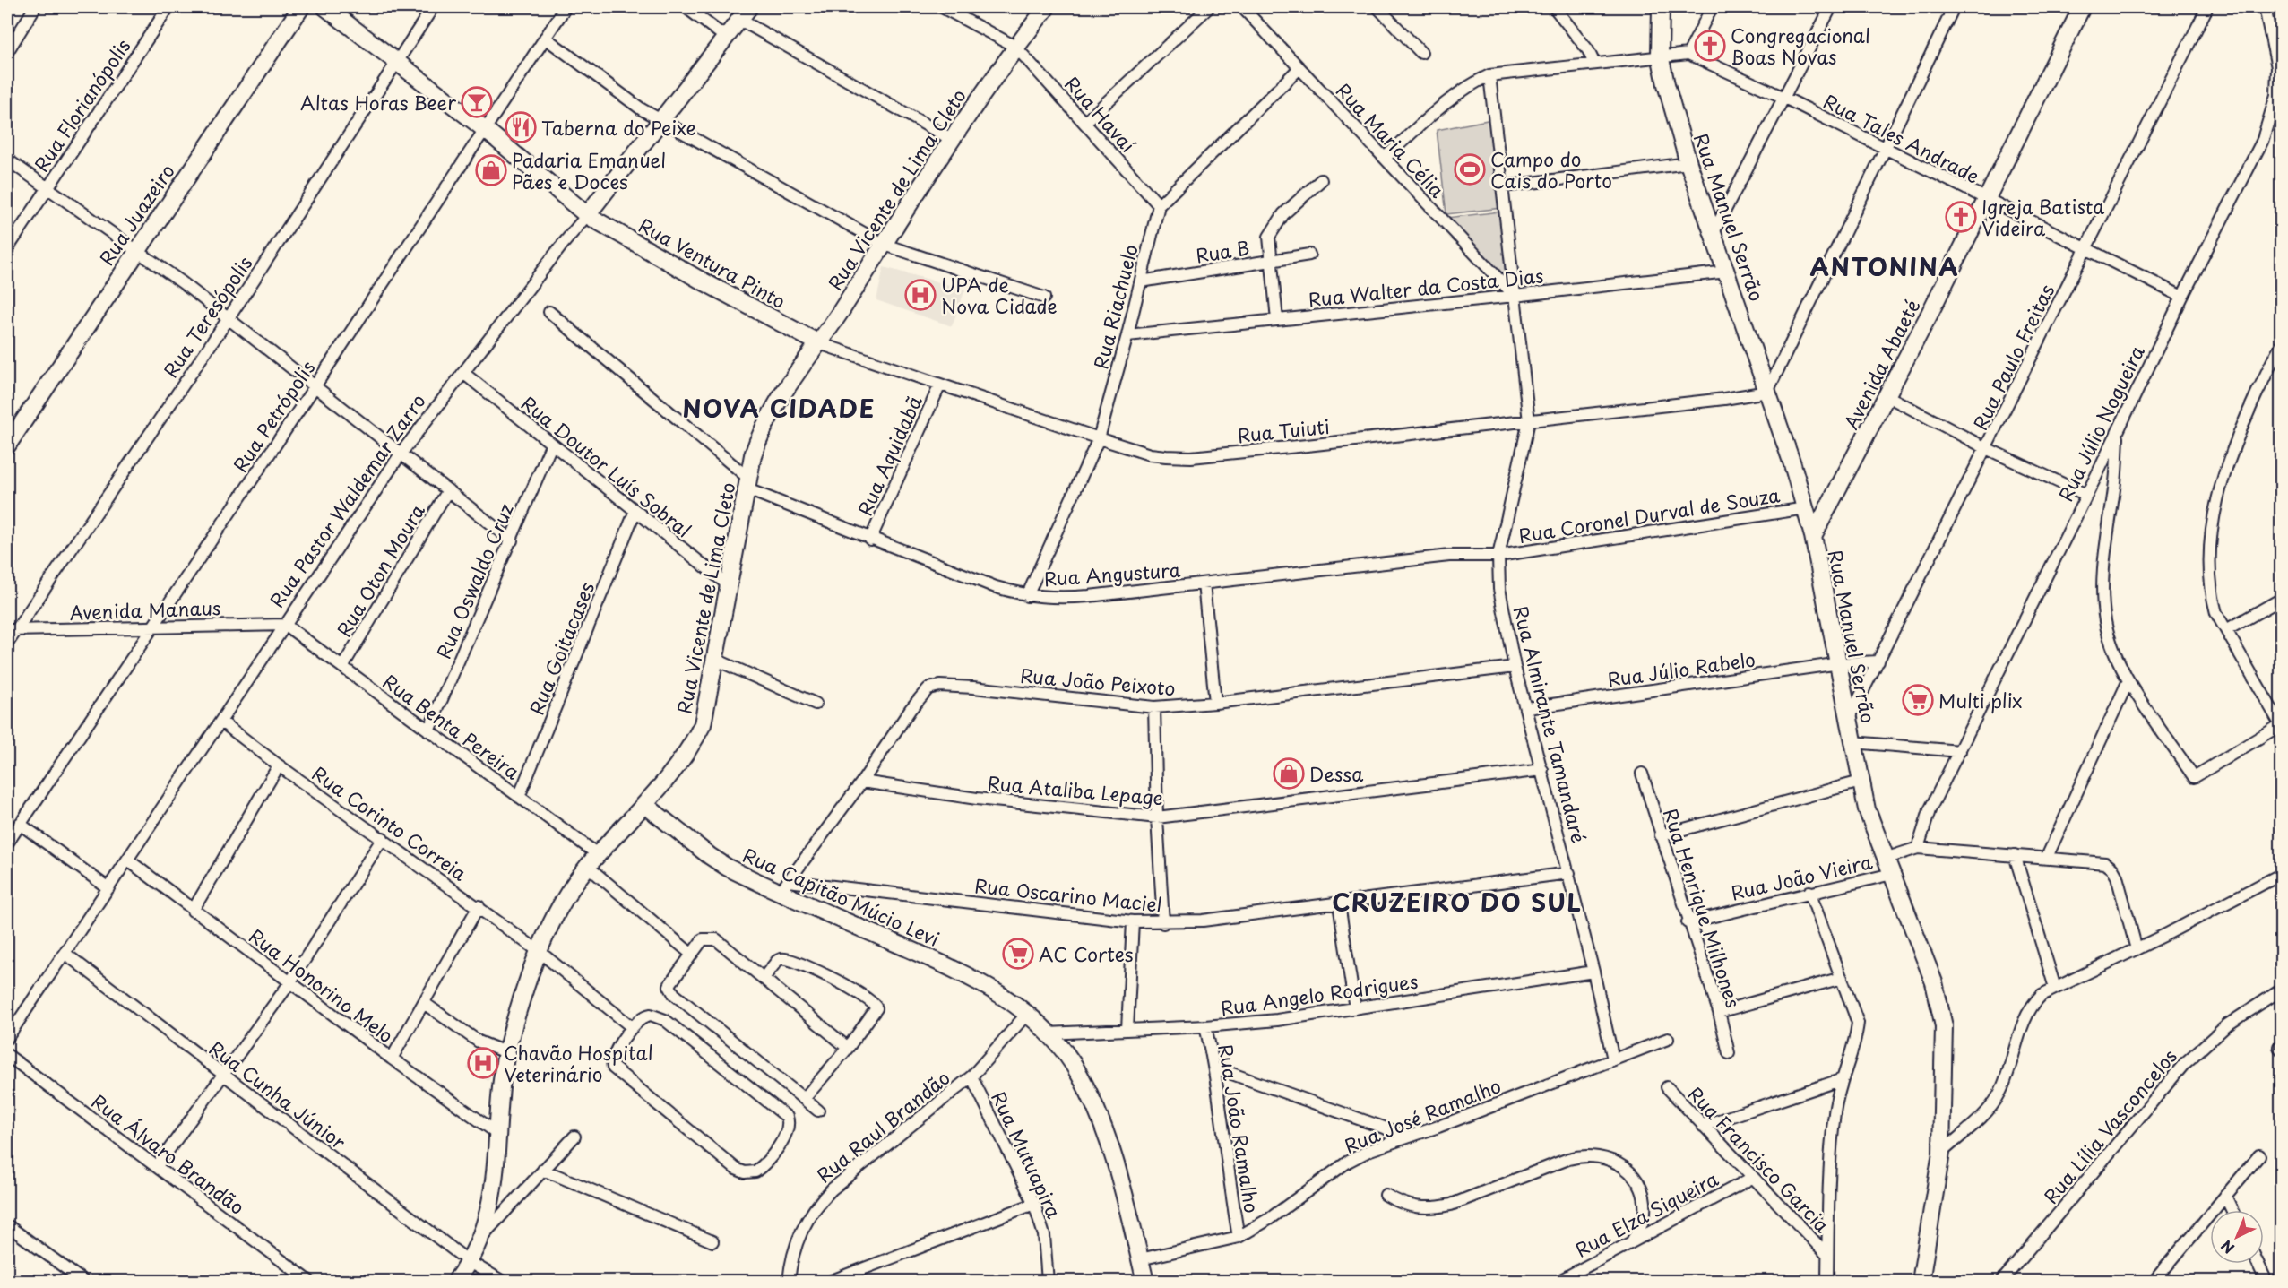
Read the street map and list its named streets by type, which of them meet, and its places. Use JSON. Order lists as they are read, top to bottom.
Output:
{
  "streets": {
    "street": [
      "Rua Florianópolis",
      "Rua Havaí",
      "Rua Tales Andrade",
      "Rua Maria Célia",
      "Rua Vicente de Lima Cleto",
      "Rua Juazeiro",
      "Rua Manuel Serrão",
      "Rua B",
      "Rua Ventura Pinto",
      "Rua Walter da Costa Dias",
      "Rua Riachuelo",
      "Rua Teresópolis",
      "Rua Paulo Freitas",
      "Avenida Abaeté",
      "Rua Petrópolis",
      "Rua Júlio Nogueira",
      "Rua Tuiuti",
      "Rua Aquidabã",
      "Rua Doutor Luís Sobral",
      "Rua Pastor Waldemar Zarro",
      "Rua Coronel Durval de Souza",
      "Rua Oton Moura",
      "Rua Angustura",
      "Rua Oswaldo Cruz",
      "Avenida Manaus",
      "Rua Goitacases",
      "Rua Júlio Rabelo",
      "Rua João Peixoto",
      "Rua Almirante Tamandaré",
      "Rua Benta Pereira",
      "Rua Ataliba Lepage",
      "Rua Corinto Correia",
      "Rua João Vieira",
      "Rua Oscarino Maciel",
      "Rua Capitão Múcio Levi",
      "Rua Henrique Milhones",
      "Rua Honorino Melo",
      "Rua Angelo Rodrigues",
      "Rua Cunha Júnior",
      "Rua José Ramalho",
      "Rua Raul Brandão",
      "Rua Lília Vasconcelos",
      "Rua João Ramalho",
      "Rua Álvaro Brandão",
      "Rua Mutuapira",
      "Rua Francisco Garcia",
      "Rua Elza Siqueira"
    ]
  },
  "crossings": [
    ["Rua Havaí", "Rua Vicente de Lima Cleto"],
    ["Rua Havaí", "Rua Riachuelo"],
    ["Rua Tales Andrade", "Rua Manuel Serrão"],
    ["Rua Tales Andrade", "Rua Paulo Freitas"],
    ["Rua Tales Andrade", "Avenida Abaeté"],
    ["Rua Tales Andrade", "Rua Júlio Nogueira"],
    ["Rua Tales Andrade", "Rua Almirante Tamandaré"],
    ["Rua Maria Célia", "Rua Walter da Costa Dias"],
    ["Rua Maria Célia", "Rua Almirante Tamandaré"],
    ["Rua Vicente de Lima Cleto", "Rua Ventura Pinto"],
    ["Rua Vicente de Lima Cleto", "Rua Tuiuti"],
    ["Rua Vicente de Lima Cleto", "Rua Doutor Luís Sobral"],
    ["Rua Vicente de Lima Cleto", "Rua Angustura"],
    ["Rua Vicente de Lima Cleto", "Rua Benta Pereira"],
    ["Rua Vicente de Lima Cleto", "Rua Corinto Correia"],
    ["Rua Vicente de Lima Cleto", "Rua Capitão Múcio Levi"],
    ["Rua Vicente de Lima Cleto", "Rua Honorino Melo"],
    ["Rua Vicente de Lima Cleto", "Rua Cunha Júnior"],
    ["Rua Manuel Serrão", "Rua Walter da Costa Dias"],
    ["Rua Manuel Serrão", "Rua Paulo Freitas"],
    ["Rua Manuel Serrão", "Avenida Abaeté"],
    ["Rua Manuel Serrão", "Rua Tuiuti"],
    ["Rua Manuel Serrão", "Rua Coronel Durval de Souza"],
    ["Rua Manuel Serrão", "Rua Júlio Rabelo"],
    ["Rua Manuel Serrão", "Rua João Vieira"],
    ["Rua B", "Rua Riachuelo"],
    ["Rua Ventura Pinto", "Rua Teresópolis"],
    ["Rua Ventura Pinto", "Rua Petrópolis"],
    ["Rua Ventura Pinto", "Rua Tuiuti"],
    ["Rua Ventura Pinto", "Rua Pastor Waldemar Zarro"],
    ["Rua Walter da Costa Dias", "Rua Riachuelo"],
    ["Rua Walter da Costa Dias", "Rua Almirante Tamandaré"],
    ["Rua Riachuelo", "Rua Tuiuti"],
    ["Rua Riachuelo", "Rua Angustura"],
    ["Rua Teresópolis", "Avenida Manaus"],
    ["Rua Paulo Freitas", "Rua Júlio Rabelo"],
    ["Rua Petrópolis", "Avenida Manaus"],
    ["Rua Tuiuti", "Rua Aquidabã"],
    ["Rua Tuiuti", "Rua Almirante Tamandaré"],
    ["Rua Aquidabã", "Rua Angustura"],
    ["Rua Doutor Luís Sobral", "Rua Pastor Waldemar Zarro"],
    ["Rua Doutor Luís Sobral", "Rua Oswaldo Cruz"],
    ["Rua Doutor Luís Sobral", "Rua Goitacases"],
    ["Rua Pastor Waldemar Zarro", "Avenida Manaus"],
    ["Rua Pastor Waldemar Zarro", "Rua Benta Pereira"],
    ["Rua Pastor Waldemar Zarro", "Rua Corinto Correia"],
    ["Rua Pastor Waldemar Zarro", "Rua Honorino Melo"],
    ["Rua Pastor Waldemar Zarro", "Rua Cunha Júnior"],
    ["Rua Coronel Durval de Souza", "Rua Angustura"],
    ["Rua Coronel Durval de Souza", "Rua Almirante Tamandaré"],
    ["Rua Oton Moura", "Rua Benta Pereira"],
    ["Rua Angustura", "Rua Almirante Tamandaré"],
    ["Rua Oswaldo Cruz", "Rua Benta Pereira"],
    ["Avenida Manaus", "Rua Benta Pereira"],
    ["Rua Goitacases", "Rua Benta Pereira"],
    ["Rua Júlio Rabelo", "Rua Almirante Tamandaré"],
    ["Rua João Peixoto", "Rua Almirante Tamandaré"],
    ["Rua João Peixoto", "Rua Ataliba Lepage"],
    ["Rua João Peixoto", "Rua Oscarino Maciel"],
    ["Rua João Peixoto", "Rua Capitão Múcio Levi"],
    ["Rua Almirante Tamandaré", "Rua Ataliba Lepage"],
    ["Rua Almirante Tamandaré", "Rua Oscarino Maciel"],
    ["Rua Almirante Tamandaré", "Rua Angelo Rodrigues"],
    ["Rua Almirante Tamandaré", "Rua José Ramalho"],
    ["Rua João Vieira", "Rua Henrique Milhones"],
    ["Rua Oscarino Maciel", "Rua Capitão Múcio Levi"],
    ["Rua Capitão Múcio Levi", "Rua Angelo Rodrigues"],
    ["Rua Capitão Múcio Levi", "Rua José Ramalho"],
    ["Rua Capitão Múcio Levi", "Rua Raul Brandão"],
    ["Rua Angelo Rodrigues", "Rua João Ramalho"],
    ["Rua José Ramalho", "Rua João Ramalho"],
    ["Rua Raul Brandão", "Rua Mutuapira"],
    ["Rua Francisco Garcia", "Rua Elza Siqueira"]
  ],
  "districts": ["ANTONINA", "NOVA CIDADE", "CRUZEIRO DO SUL"],
  "places": {
    "church": ["Congregacional Boas Novas", "Igreja Batista Videira"],
    "bar": ["Altas Horas Beer"],
    "restaurant": ["Taberna do Peixe"],
    "sports": ["Campo do Cais do Porto"],
    "shop": ["Padaria Emanuel Pães e Doces", "Dessa"],
    "hospital": ["UPA de Nova Cidade", "Chavão Hospital Veterinário"],
    "supermarket": ["Multi plix", "AC Cortes"]
  },
  "north": "bottom left"
}
